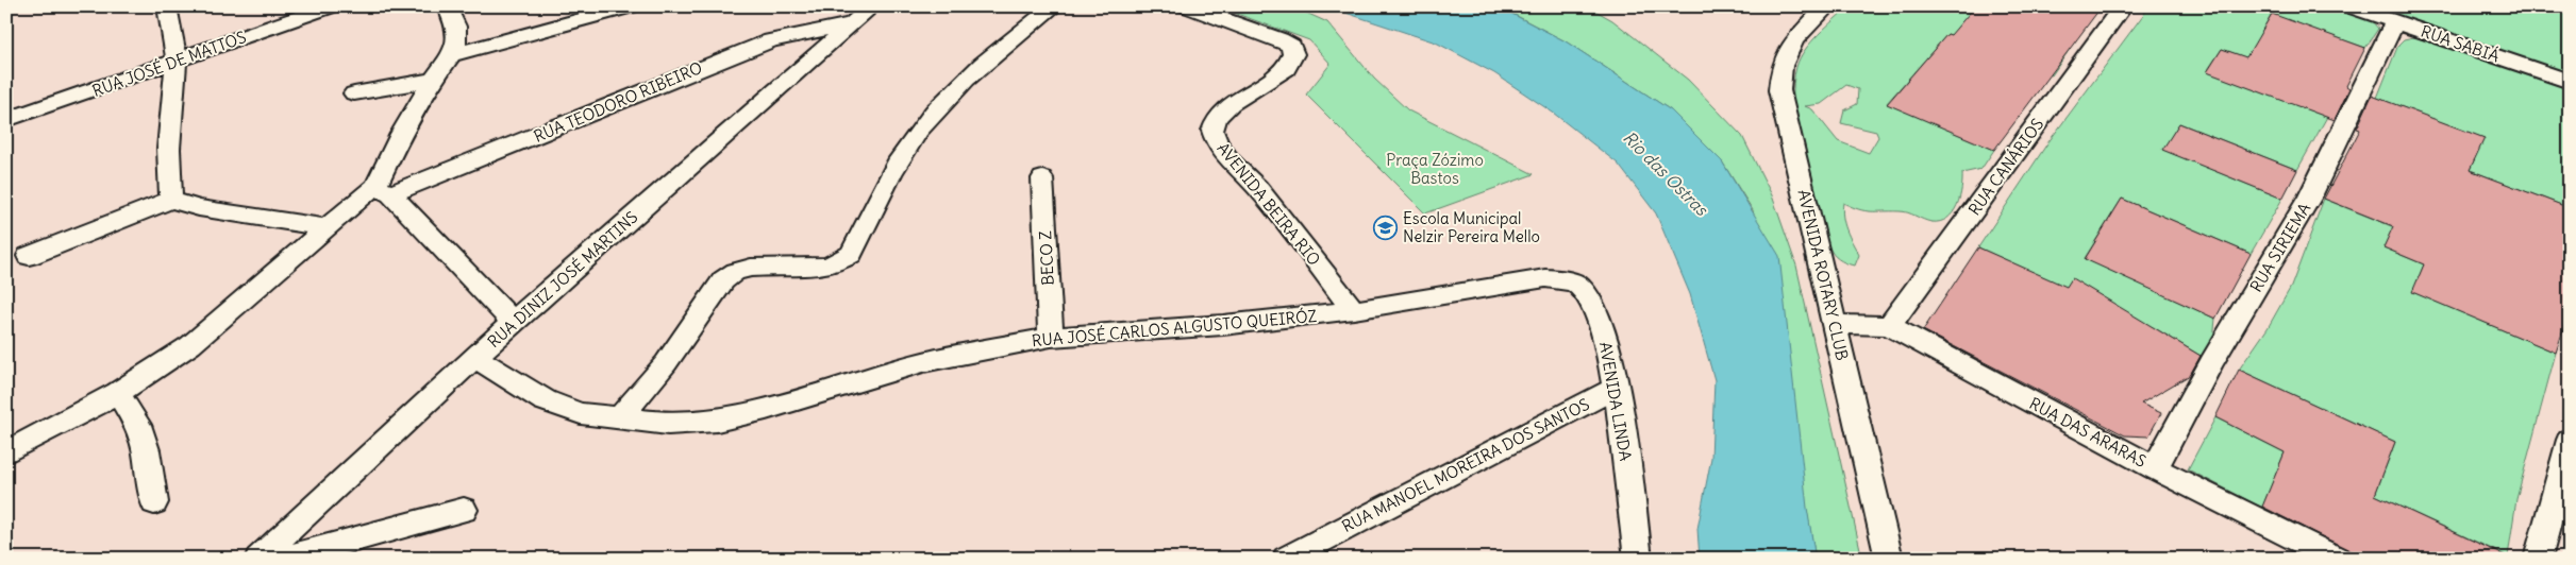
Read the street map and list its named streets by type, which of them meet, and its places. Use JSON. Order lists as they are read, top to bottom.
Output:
{
  "streets": {
    "street": [
      "RUA SABIÁ",
      "RUA JOSÉ DE MATTOS",
      "RUA TEODORO RIBEIRO",
      "RUA CANÁRIOS",
      "AVENIDA BEIRA RIO",
      "RUA SIRIEMA",
      "BECO Z",
      "AVENIDA ROTARY CLUB",
      "RUA DINIZ JOSÉ MARTINS",
      "RUA JOSÉ CARLOS ALGUSTO QUEIRÓZ",
      "AVENIDA LINDA",
      "RUA DAS ARARAS",
      "RUA MANOEL MOREIRA DOS SANTOS"
    ]
  },
  "crossings": [
    ["RUA SABIÁ", "RUA SIRIEMA"],
    ["RUA TEODORO RIBEIRO", "RUA DINIZ JOSÉ MARTINS"],
    ["RUA CANÁRIOS", "RUA DAS ARARAS"],
    ["AVENIDA BEIRA RIO", "RUA JOSÉ CARLOS ALGUSTO QUEIRÓZ"],
    ["RUA SIRIEMA", "RUA DAS ARARAS"],
    ["BECO Z", "RUA JOSÉ CARLOS ALGUSTO QUEIRÓZ"],
    ["AVENIDA ROTARY CLUB", "RUA DAS ARARAS"],
    ["RUA DINIZ JOSÉ MARTINS", "RUA JOSÉ CARLOS ALGUSTO QUEIRÓZ"],
    ["RUA JOSÉ CARLOS ALGUSTO QUEIRÓZ", "AVENIDA LINDA"],
    ["AVENIDA LINDA", "RUA MANOEL MOREIRA DOS SANTOS"]
  ],
  "water": ["Rio das Ostras"],
  "parks": ["Praça Zózimo Bastos"],
  "places": {
    "school or university": ["Escola Municipal Nelzir Pereira Mello"]
  }
}
